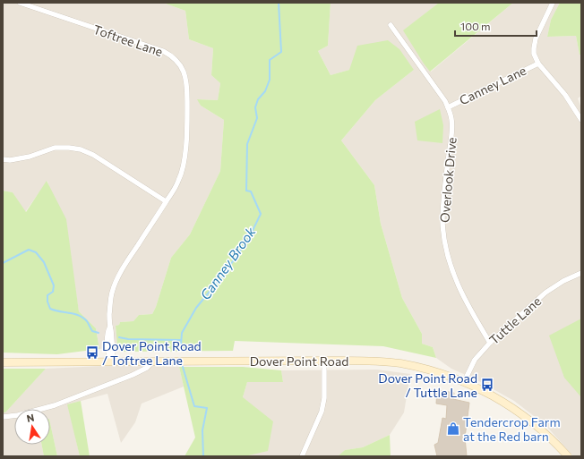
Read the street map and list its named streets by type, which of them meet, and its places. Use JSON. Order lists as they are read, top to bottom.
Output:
{
  "streets": {
    "main road": ["Dover Point Road"],
    "street": [
      "Toftree Lane",
      "Canney Lane",
      "Overlook Drive",
      "Tuttle Lane"
    ]
  },
  "crossings": [
    ["Toftree Lane", "Dover Point Road"],
    ["Canney Lane", "Overlook Drive"],
    ["Overlook Drive", "Tuttle Lane"],
    ["Tuttle Lane", "Dover Point Road"]
  ],
  "water": ["Canney Brook"],
  "places": {
    "bus stop": ["Dover Point Road / Toftree Lane", "Dover Point Road / Tuttle Lane"],
    "shop": ["Tendercrop Farm at the Red barn"]
  },
  "scale_bar": "100 m",
  "north": "top"
}
